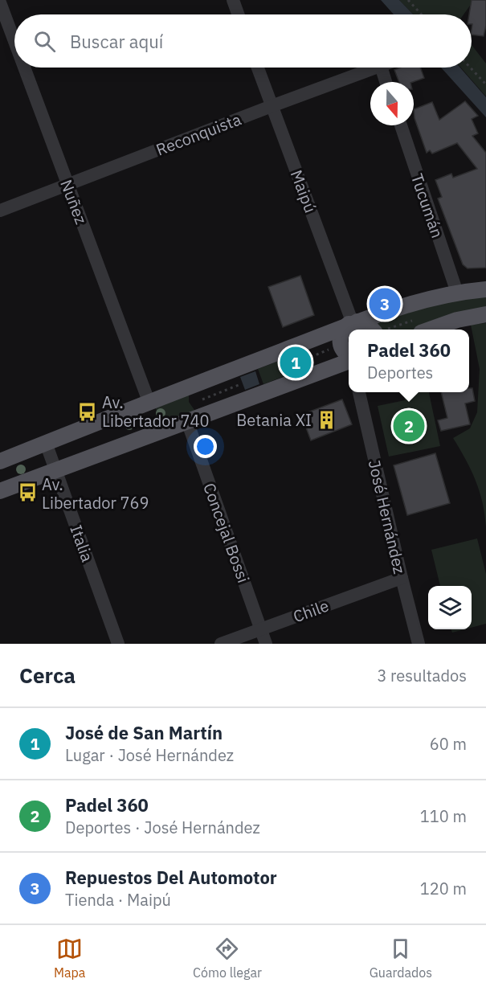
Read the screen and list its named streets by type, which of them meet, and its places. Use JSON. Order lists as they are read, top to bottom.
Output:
{
  "streets": {
    "street": [
      "Reconquista",
      "Maipú",
      "Nuñez",
      "Tucumán",
      "José Hernández",
      "Concejal Bossi",
      "Italia",
      "Chile"
    ]
  },
  "crossings": [
    ["Reconquista", "Maipú"],
    ["Reconquista", "Nuñez"],
    ["José Hernández", "Chile"],
    ["Concejal Bossi", "Chile"]
  ],
  "places": {
    "bus stop": ["Av. Libertador 740", "Av. Libertador 769"],
    "building": ["Betania XI"]
  },
  "north": "bottom",
  "page": {
    "search": "Buscar aquí",
    "pins": ["3", "1", "2"],
    "popup": ["Padel 360", "Deportes"],
    "heading": ["Cerca", "3 resultados"],
    "list": [
      {
        "mark": "1",
        "name": "José de San Martín",
        "note": "Lugar · José Hernández",
        "value": "60 m"
      },
      {
        "mark": "2",
        "name": "Padel 360",
        "note": "Deportes · José Hernández",
        "value": "110 m"
      },
      {
        "mark": "3",
        "name": "Repuestos Del Automotor",
        "note": "Tienda · Maipú",
        "value": "120 m"
      }
    ],
    "nav": ["Mapa", "Cómo llegar", "Guardados"]
  }
}
